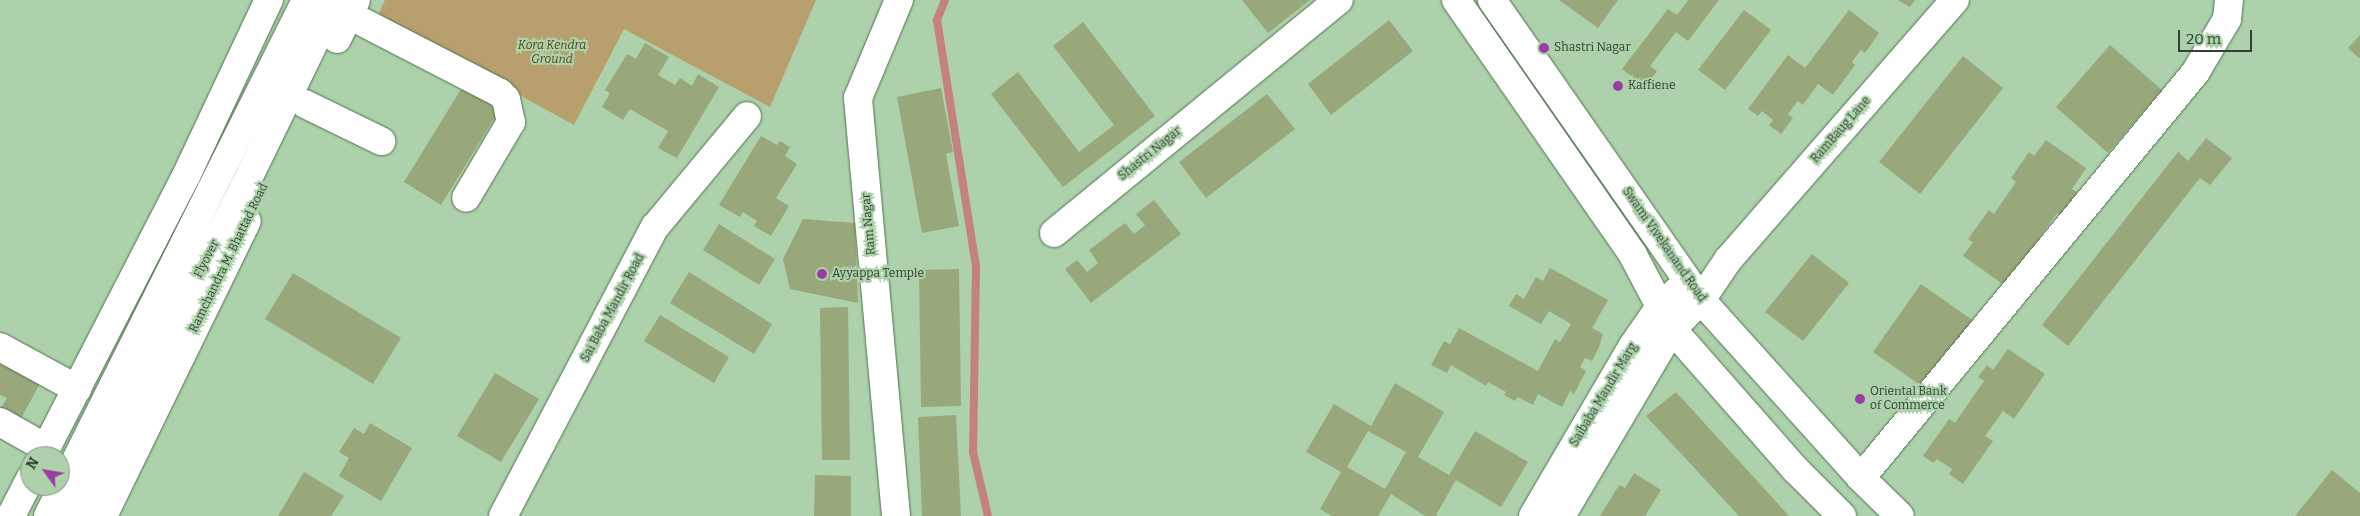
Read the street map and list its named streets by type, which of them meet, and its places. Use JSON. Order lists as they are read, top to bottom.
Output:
{
  "streets": {
    "main road": [
      "RamBaug Lane",
      "Shastri Nagar",
      "Ram Nagar",
      "Swami Vivekanand Road",
      "Ramchandra M. Bhattad Road",
      "Flyover",
      "Sai Baba Mandir Road",
      "Saibaba Mandir Marg"
    ]
  },
  "crossings": [
    ["RamBaug Lane", "Saibaba Mandir Marg"],
    ["Swami Vivekanand Road", "Saibaba Mandir Marg"],
    ["Ramchandra M. Bhattad Road", "Flyover"]
  ],
  "parks": ["Kora Kendra Ground"],
  "places": [
    "Shastri Nagar",
    "Kaffiene",
    "Ayyappa Temple",
    "Oriental Bank of Commerce"
  ],
  "scale_bar": "20 m",
  "north": "top left"
}
